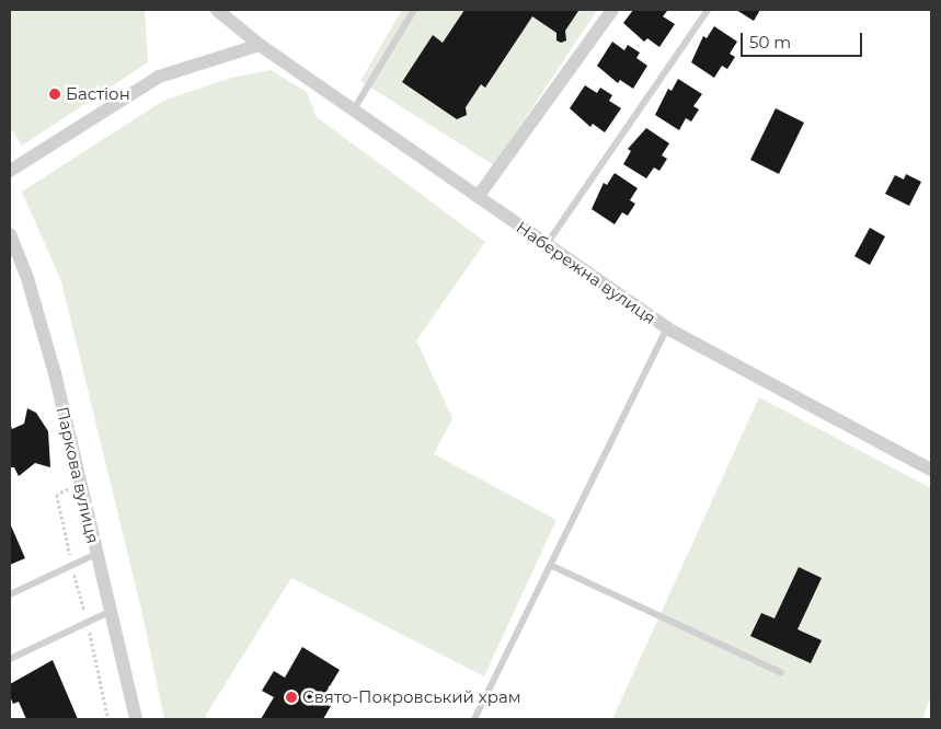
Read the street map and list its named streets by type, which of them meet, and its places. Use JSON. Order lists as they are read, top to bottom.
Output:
{
  "streets": {
    "street": ["Набережна вулиця", "Паркова вулиця"]
  },
  "places": ["Бастіон", "Свято-Покровський храм"],
  "scale_bar": "50 m"
}
